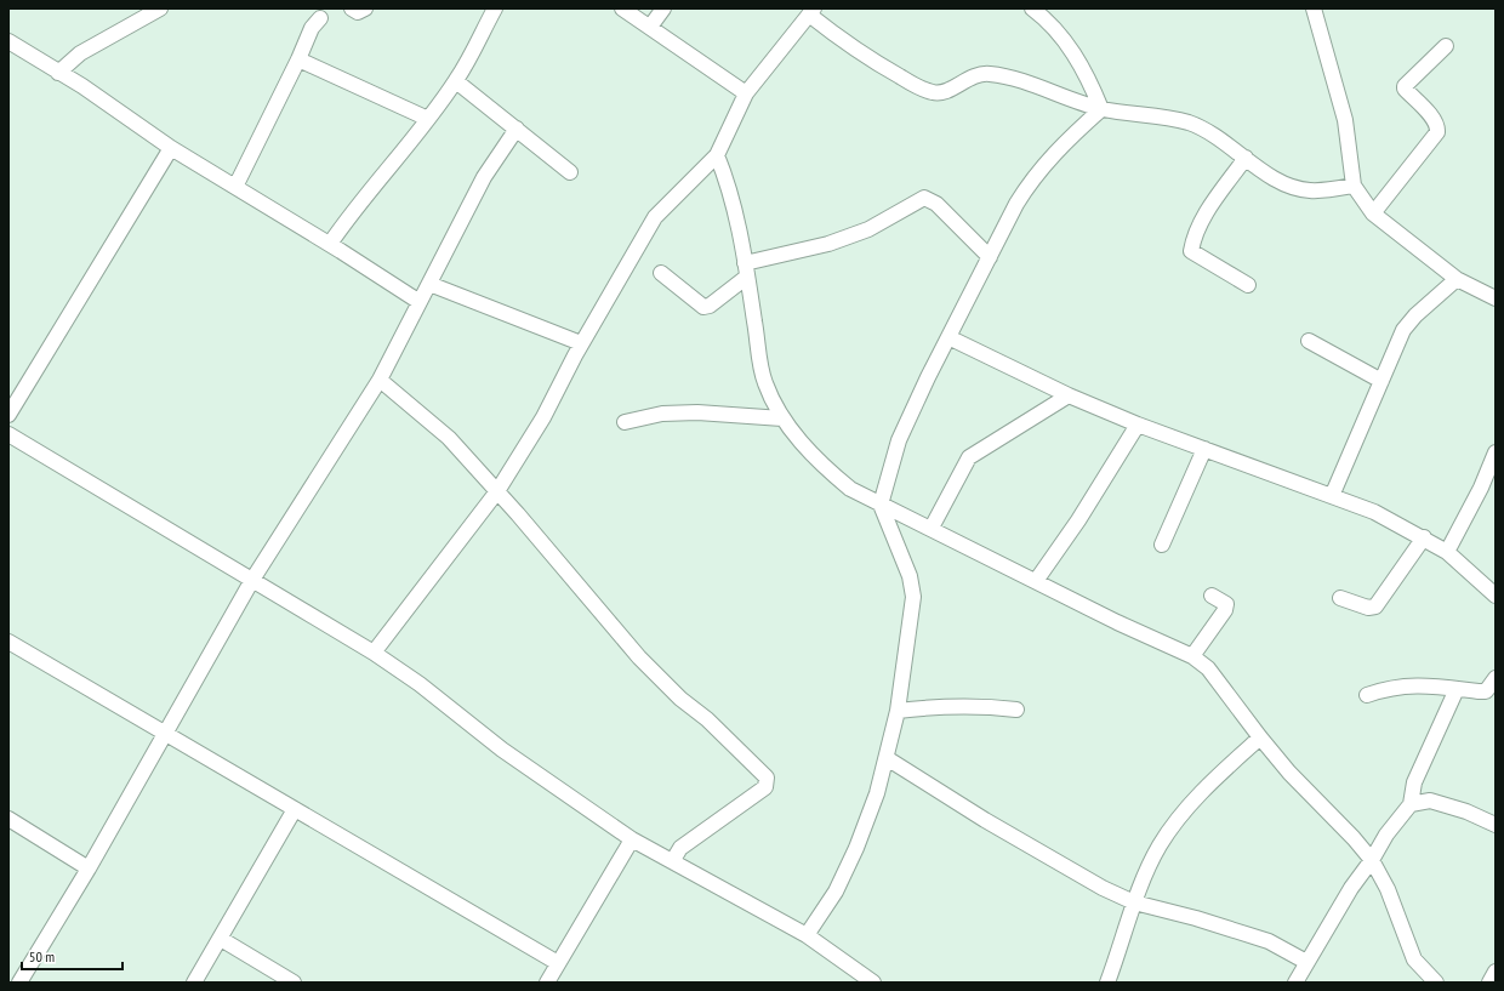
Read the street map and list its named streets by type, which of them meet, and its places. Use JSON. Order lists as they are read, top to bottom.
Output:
{
  "scale_bar": "50 m"
}
